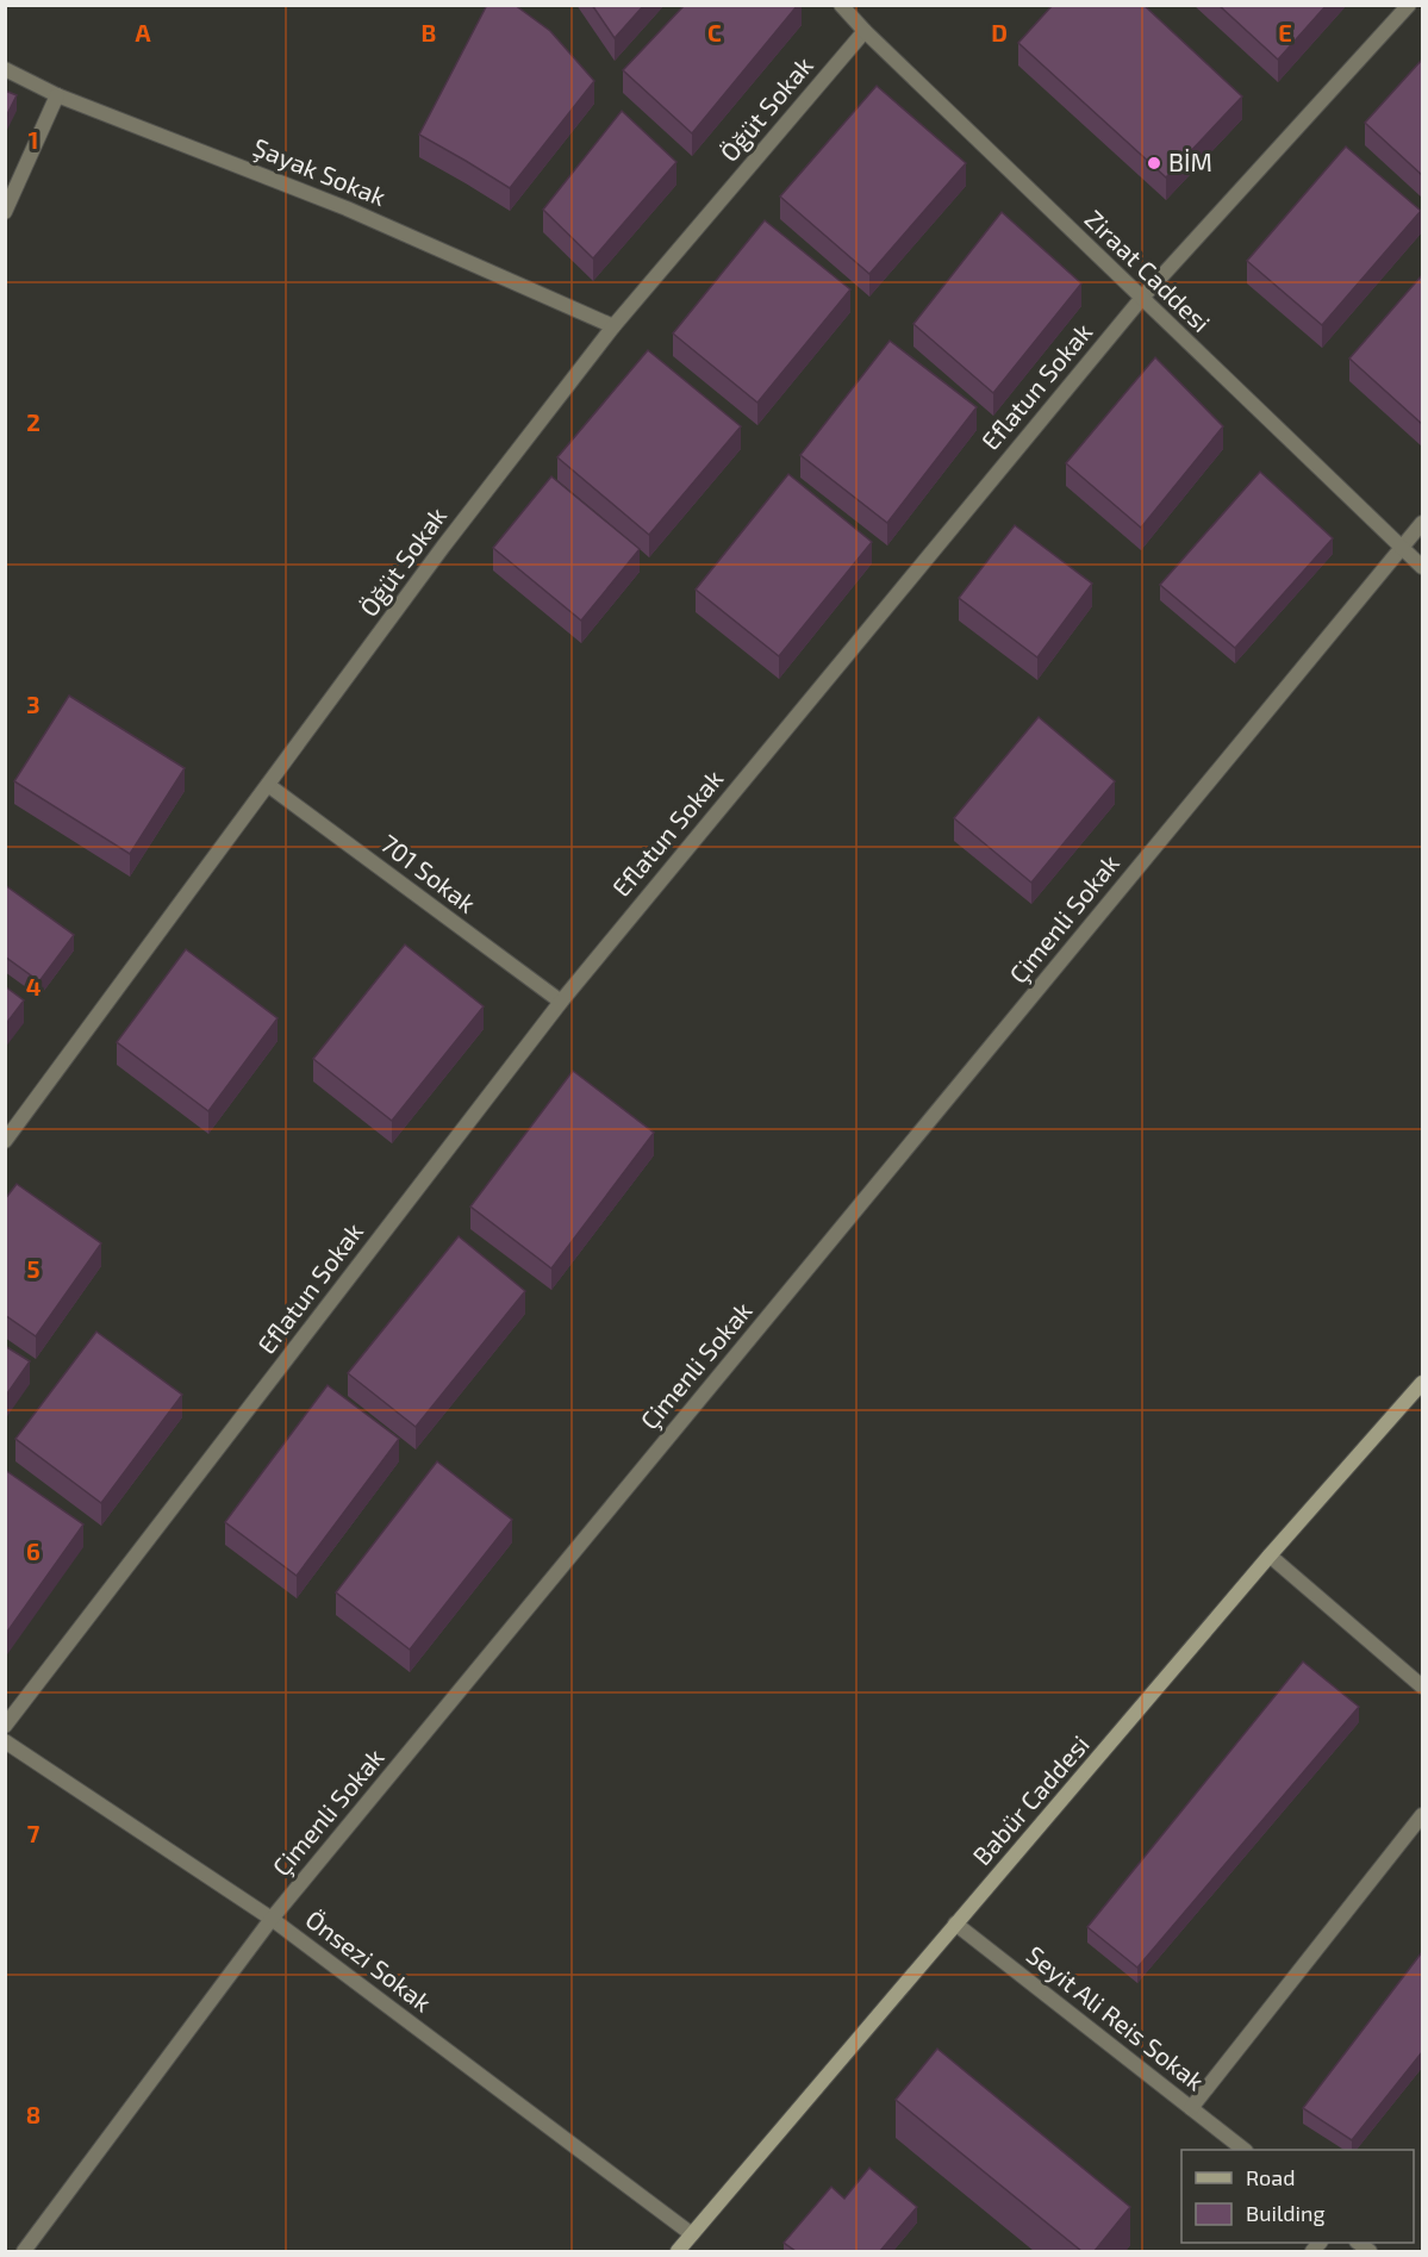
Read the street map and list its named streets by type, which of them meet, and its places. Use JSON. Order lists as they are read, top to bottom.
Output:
{
  "streets": {
    "main road": ["Babür Caddesi"],
    "street": [
      "Öğüt Sokak",
      "Şayak Sokak",
      "Ziraat Caddesi",
      "Eflatun Sokak",
      "701 Sokak",
      "Çimenli Sokak",
      "Önsezi Sokak",
      "Seyit Ali Reis Sokak"
    ]
  },
  "crossings": [
    ["Öğüt Sokak", "Şayak Sokak"],
    ["Öğüt Sokak", "Ziraat Caddesi"],
    ["Öğüt Sokak", "701 Sokak"],
    ["Ziraat Caddesi", "Eflatun Sokak"],
    ["Ziraat Caddesi", "Çimenli Sokak"],
    ["Eflatun Sokak", "701 Sokak"],
    ["Çimenli Sokak", "Önsezi Sokak"],
    ["Babür Caddesi", "Önsezi Sokak"],
    ["Babür Caddesi", "Seyit Ali Reis Sokak"]
  ],
  "places": ["BİM"],
  "legend": ["Road", "Building"],
  "grid": {
    "columns": [
      "A",
      "B",
      "C",
      "D",
      "E"
    ],
    "rows": [
      "1",
      "2",
      "3",
      "4",
      "5",
      "6",
      "7",
      "8"
    ]
  }
}
